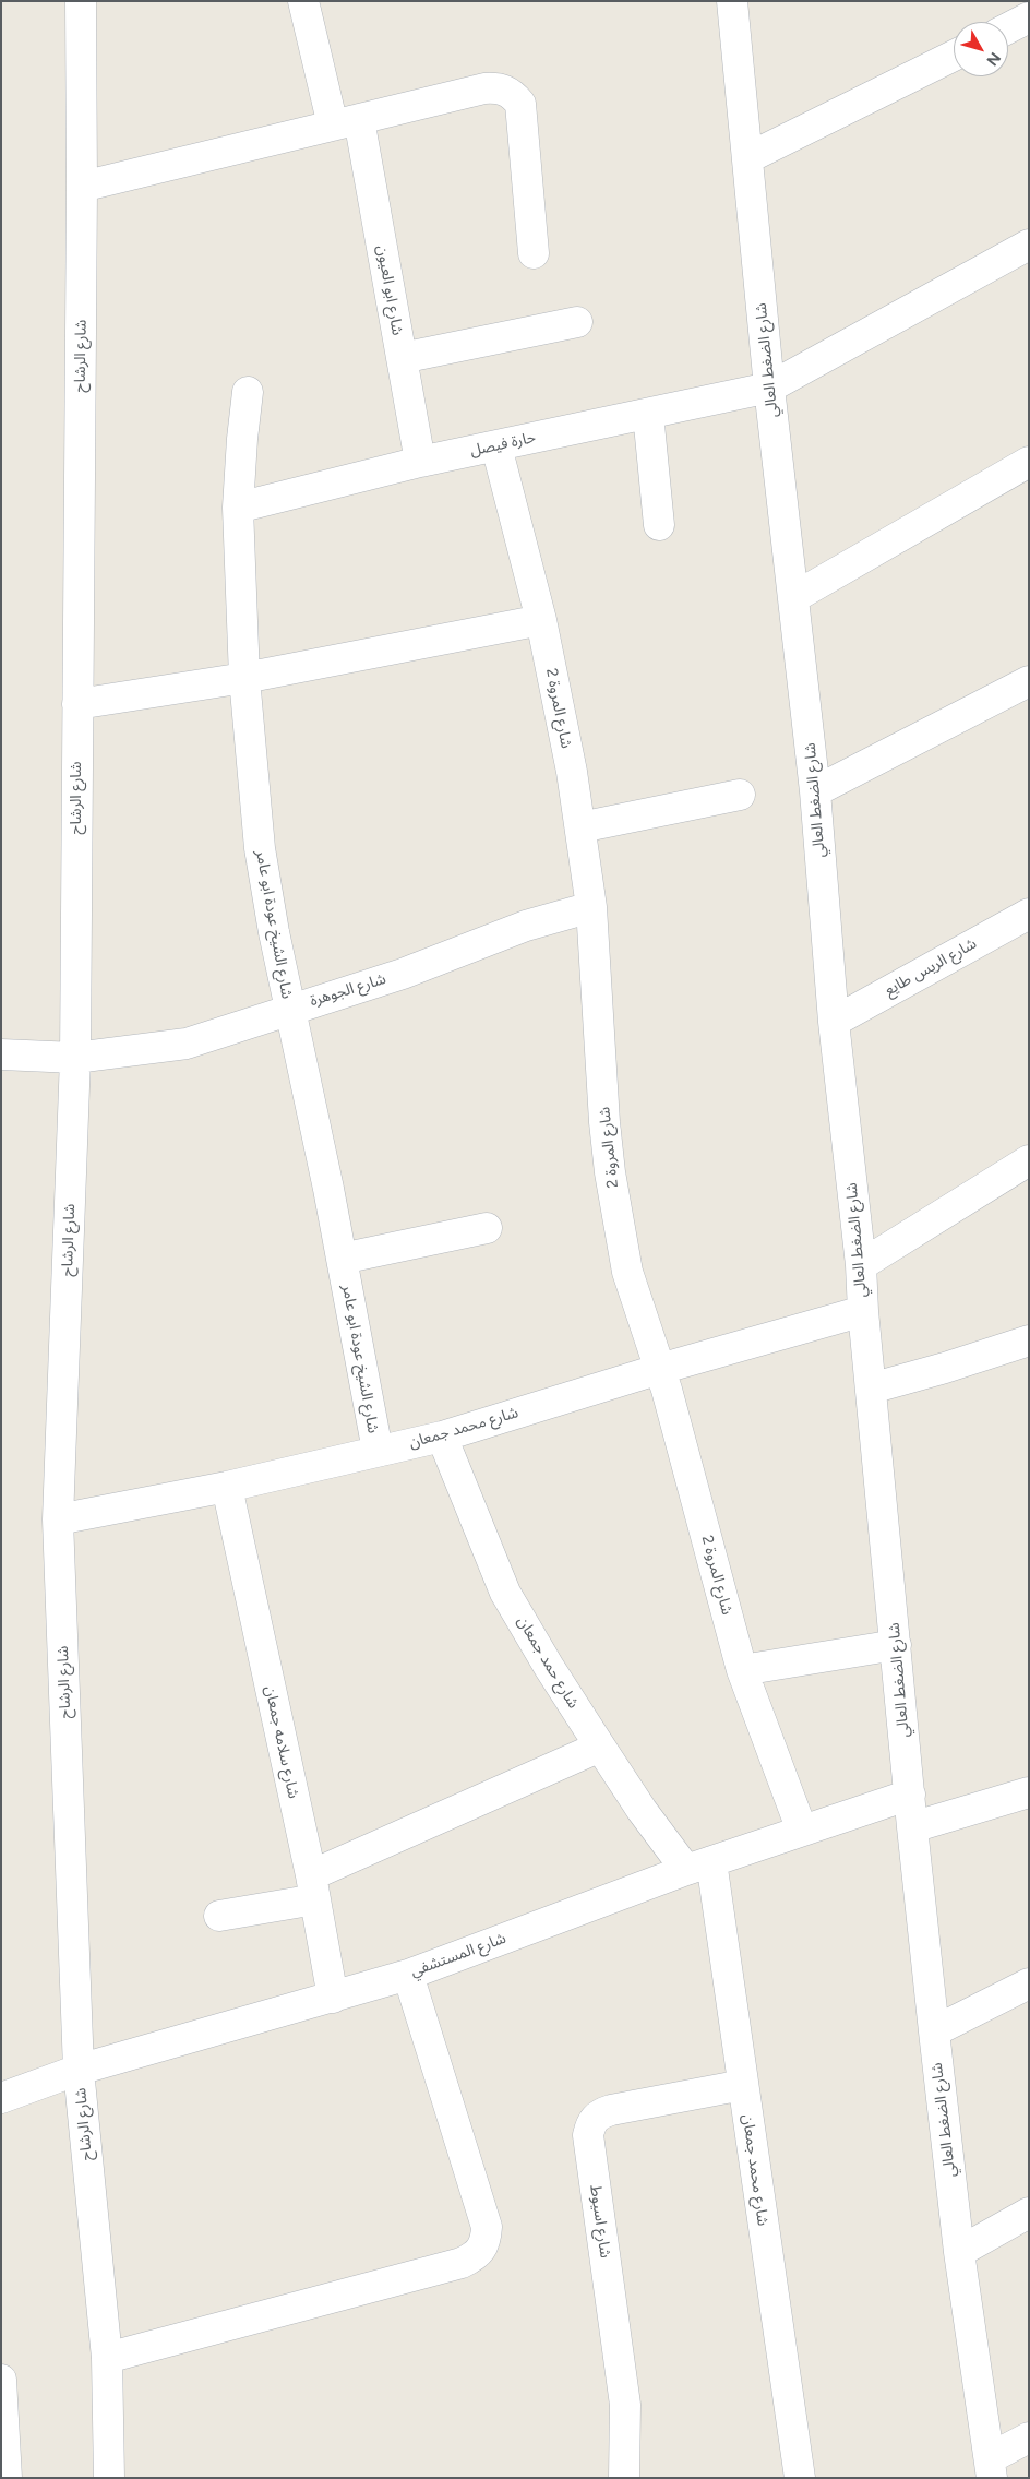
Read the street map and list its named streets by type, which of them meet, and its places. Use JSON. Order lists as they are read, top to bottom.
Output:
{
  "streets": {
    "street": [
      "شارع ابو العيون",
      "شارع الرشاح",
      "شارع الضغط العالي",
      "حارة فيصل",
      "شارع المروة 2",
      "شارع الشيخ عودة ابو عامر",
      "شارع الريس طايع",
      "شارع الجوهرة",
      "شارع محمد جمعان",
      "شارع حمد جمعان",
      "شارع سلامه جمعان",
      "شارع المستشفي",
      "شارع اسيوط"
    ]
  },
  "crossings": [
    ["شارع ابو العيون", "حارة فيصل"],
    ["شارع الرشاح", "شارع الجوهرة"],
    ["شارع الرشاح", "شارع محمد جمعان"],
    ["شارع الرشاح", "شارع المستشفي"],
    ["شارع الضغط العالي", "حارة فيصل"],
    ["شارع الضغط العالي", "شارع الريس طايع"],
    ["شارع الضغط العالي", "شارع محمد جمعان"],
    ["شارع الضغط العالي", "شارع المستشفي"],
    ["حارة فيصل", "شارع المروة 2"],
    ["حارة فيصل", "شارع الشيخ عودة ابو عامر"],
    ["شارع المروة 2", "شارع الجوهرة"],
    ["شارع المروة 2", "شارع محمد جمعان"],
    ["شارع المروة 2", "شارع المستشفي"],
    ["شارع الشيخ عودة ابو عامر", "شارع الجوهرة"],
    ["شارع الشيخ عودة ابو عامر", "شارع محمد جمعان"],
    ["شارع محمد جمعان", "شارع حمد جمعان"],
    ["شارع محمد جمعان", "شارع سلامه جمعان"],
    ["شارع محمد جمعان", "شارع المستشفي"],
    ["شارع محمد جمعان", "شارع اسيوط"],
    ["شارع حمد جمعان", "شارع المستشفي"],
    ["شارع سلامه جمعان", "شارع المستشفي"]
  ],
  "north": "bottom right"
}
